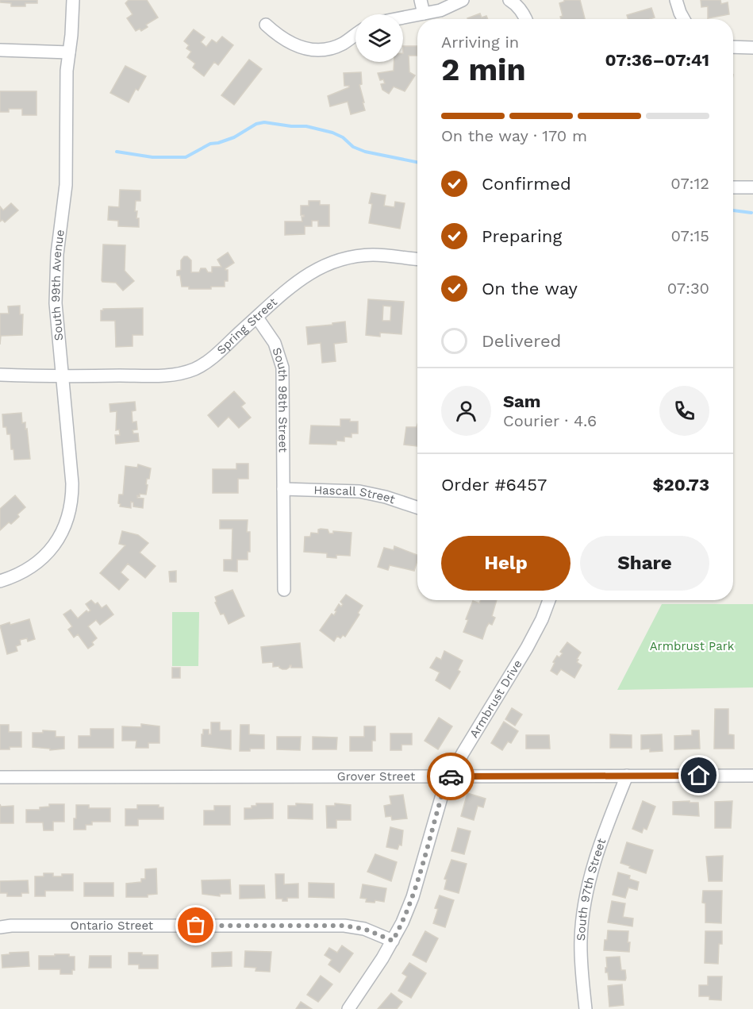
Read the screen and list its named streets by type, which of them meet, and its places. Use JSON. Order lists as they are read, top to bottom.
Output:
{
  "streets": {
    "street": [
      "South 99th Avenue",
      "Spring Street",
      "South 98th Street",
      "Hascall Street",
      "Armbrust Drive",
      "Grover Street",
      "South 97th Street",
      "Ontario Street"
    ]
  },
  "crossings": [
    ["South 99th Avenue", "Spring Street"],
    ["Spring Street", "South 98th Street"],
    ["South 98th Street", "Hascall Street"],
    ["Armbrust Drive", "Grover Street"],
    ["Armbrust Drive", "Ontario Street"],
    ["Grover Street", "South 97th Street"]
  ],
  "parks": ["Armbrust Park"],
  "page": {
    "heading": ["2 min", "Arriving in", "07:36–07:41"],
    "panel": [
      "Sam",
      "Courier · 4.6",
      "Order #6457",
      "$20.73"
    ],
    "bar": "On the way · 170 m",
    "list": [
      ["Confirmed", "07:12"],
      ["Preparing", "07:15"],
      ["On the way", "07:30"],
      "Delivered"
    ],
    "buttons": ["Help", "Share"]
  }
}
